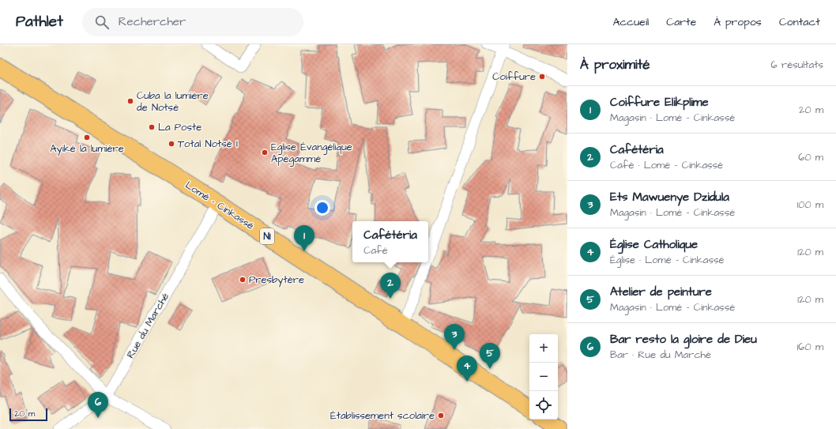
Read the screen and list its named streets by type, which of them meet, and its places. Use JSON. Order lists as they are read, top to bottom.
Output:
{
  "streets": {
    "highway": ["Lomé - Cinkassé", "N1"],
    "street": ["Rue du Marché"]
  },
  "crossings": [
    ["Lomé - Cinkassé", "Rue du Marché"]
  ],
  "places": [
    "Coiffure",
    "Cuba la lumière de Notsè",
    "La Poste",
    "Ayiké la lumière",
    "Total Notsè I",
    "Eglise Évangélique Apégammé",
    "Presbytère",
    "Établissement scolaire"
  ],
  "scale_bar": "20 m",
  "page": {
    "header": "Pathlet",
    "search": "Rechercher",
    "nav": [
      "Accueil",
      "Carte",
      "À propos",
      "Contact"
    ],
    "heading": ["À proximité", "6 résultats"],
    "list": [
      {
        "mark": "1",
        "name": "Coiffure Elikplime",
        "note": "Magasin · Lomé - Cinkassé",
        "value": "20 m"
      },
      {
        "mark": "2",
        "name": "Cafétéria",
        "note": "Café · Lomé - Cinkassé",
        "value": "60 m"
      },
      {
        "mark": "3",
        "name": "Ets Mawuenye Dzidula",
        "note": "Magasin · Lomé - Cinkassé",
        "value": "100 m"
      },
      {
        "mark": "4",
        "name": "Église Catholique",
        "note": "Église · Lomé - Cinkassé",
        "value": "120 m"
      },
      {
        "mark": "5",
        "name": "Atelier de peinture",
        "note": "Magasin · Lomé - Cinkassé",
        "value": "120 m"
      },
      {
        "mark": "6",
        "name": "Bar resto la gloire de Dieu",
        "note": "Bar · Rue du Marché",
        "value": "160 m"
      }
    ],
    "popup": ["Cafétéria", "Café"],
    "pins": [
      "1",
      "2",
      "3",
      "5",
      "4",
      "6"
    ],
    "map_buttons": ["+", "−"],
    "scale": "20 m"
  }
}
